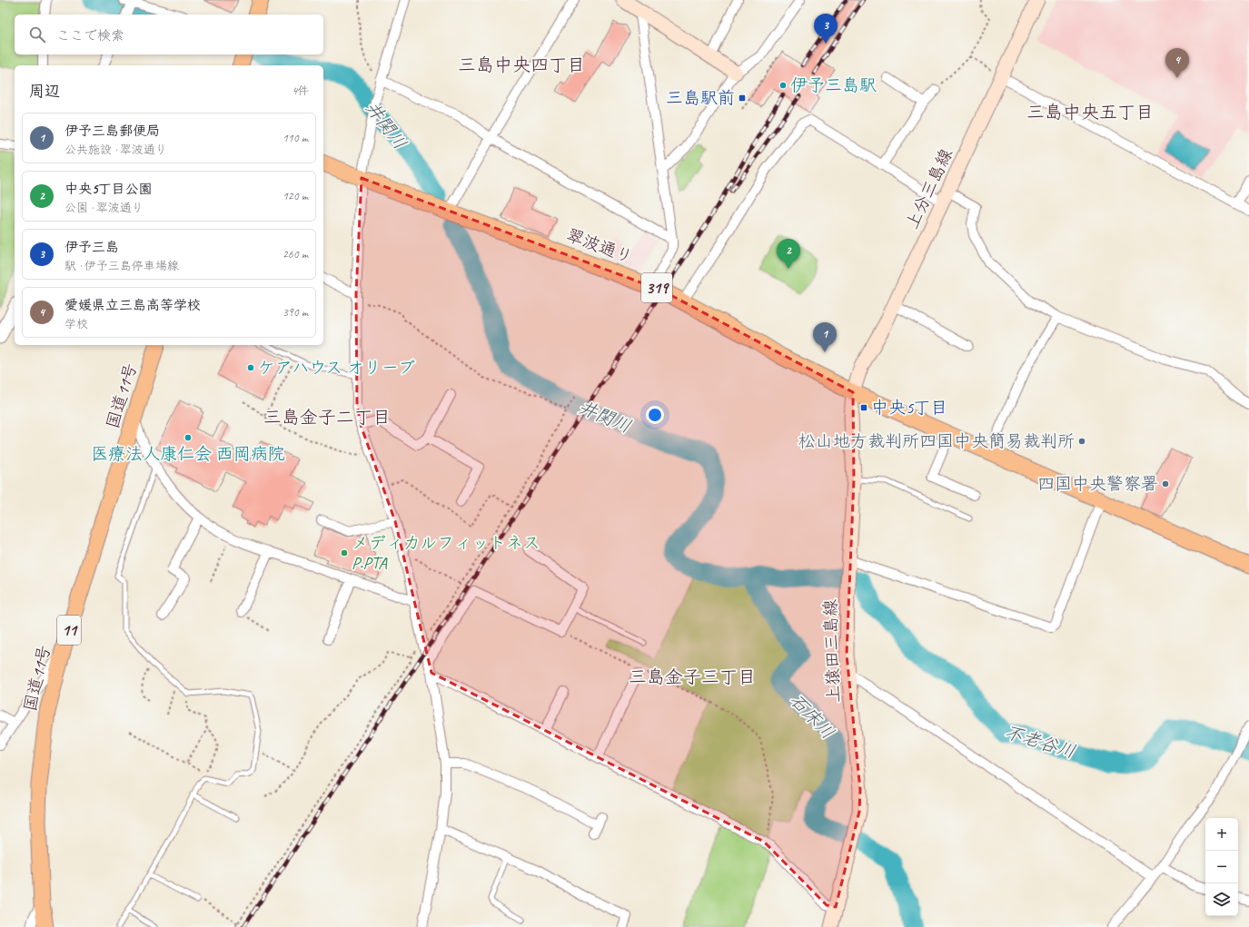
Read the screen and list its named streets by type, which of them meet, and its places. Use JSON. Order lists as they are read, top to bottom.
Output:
{
  "streets": {
    "highway": [
      "翠波通り",
      "319",
      "国道11号",
      "11"
    ],
    "main road": ["上分三島線", "上猿田三島線"]
  },
  "crossings": [
    ["上分三島線", "翠波通り"],
    ["上分三島線", "319"],
    ["上分三島線", "上猿田三島線"],
    ["翠波通り", "319"],
    ["翠波通り", "上猿田三島線"],
    ["319", "上猿田三島線"]
  ],
  "districts": [
    "三島中央四丁目",
    "三島中央五丁目",
    "三島金子二丁目",
    "三島金子三丁目"
  ],
  "water": ["井関川", "石床川", "不老谷川"],
  "places": {
    "other": [
      "伊予三島駅",
      "ケアハウス オリーブ",
      "医療法人康仁会 西岡病院",
      "松山地方裁判所四国中央簡易裁判所",
      "四国中央警察署",
      "メディカルフィットネス P.PTA"
    ],
    "transit": ["三島駅前", "中央5丁目"]
  },
  "page": {
    "pins": [
      "3",
      "4",
      "2",
      "1"
    ],
    "search": "ここで検索",
    "heading": ["周辺", "4件"],
    "list": [
      {
        "mark": "1",
        "name": "伊予三島郵便局",
        "note": "公共施設 · 翠波通り",
        "value": "110 m"
      },
      {
        "mark": "2",
        "name": "中央5丁目公園",
        "note": "公園 · 翠波通り",
        "value": "120 m"
      },
      {
        "mark": "3",
        "name": "伊予三島",
        "note": "駅 · 伊予三島停車場線",
        "value": "260 m"
      },
      {
        "mark": "4",
        "name": "愛媛県立三島高等学校",
        "note": "学校",
        "value": "390 m"
      }
    ],
    "map_buttons": ["+", "−"]
  }
}
